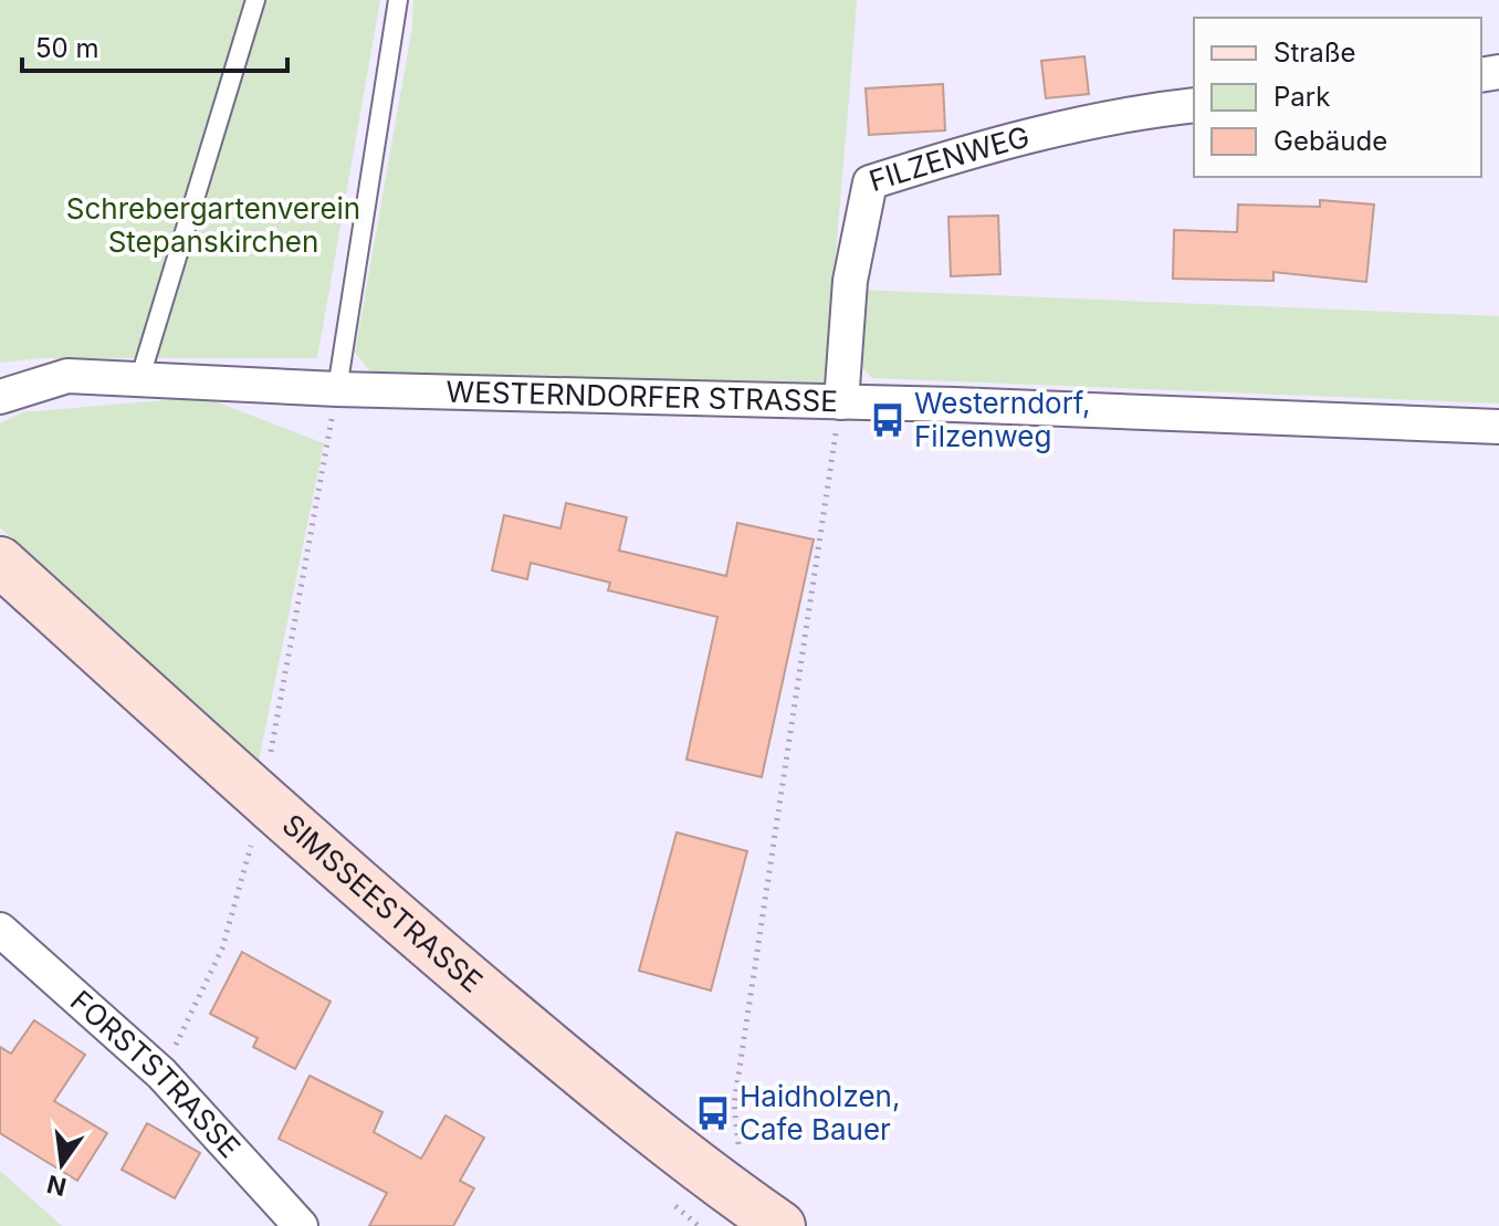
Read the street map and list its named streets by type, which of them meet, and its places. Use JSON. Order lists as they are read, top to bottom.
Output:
{
  "streets": {
    "main road": ["SIMSSEESTRASSE"],
    "street": ["FILZENWEG", "WESTERNDORFER STRASSE", "FORSTSTRASSE"]
  },
  "crossings": [
    ["FILZENWEG", "WESTERNDORFER STRASSE"]
  ],
  "parks": ["Schrebergartenverein Stepanskirchen"],
  "places": {
    "bus stop": ["Westerndorf, Filzenweg", "Haidholzen, Cafe Bauer"]
  },
  "legend": ["Straße", "Park", "Gebäude"],
  "scale_bar": "50 m",
  "north": "bottom"
}
